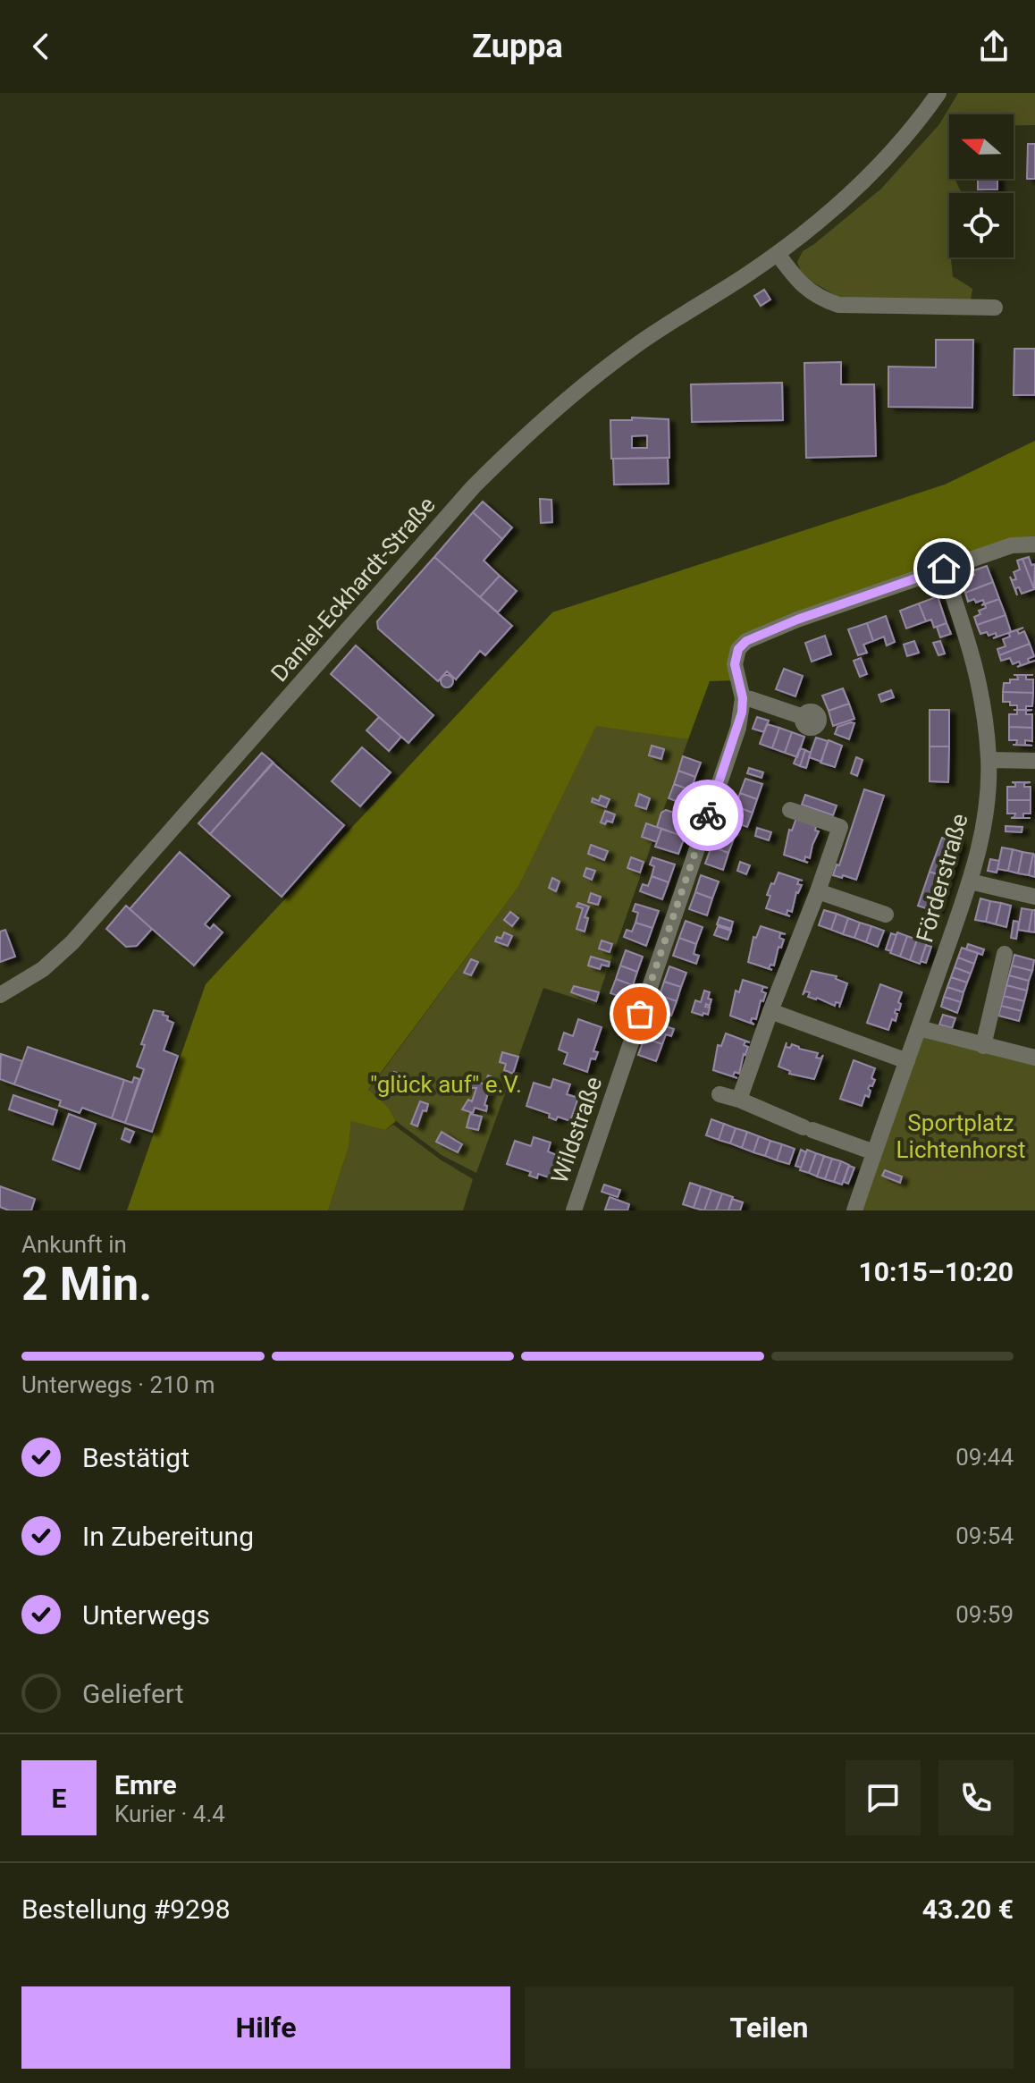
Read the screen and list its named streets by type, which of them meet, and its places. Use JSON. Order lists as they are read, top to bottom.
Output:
{
  "streets": {
    "street": ["Daniel-Eckhardt-Straße", "Förderstraße", "Wildstraße"]
  },
  "crossings": [
    ["Förderstraße", "Wildstraße"]
  ],
  "parks": ["\"glück auf\" e.V.", "Sportplatz Lichtenhorst"],
  "north": "left",
  "page": {
    "header": "Zuppa",
    "heading": ["2 Min.", "Ankunft in", "10:15–10:20"],
    "panel": [
      "Emre",
      "Kurier · 4.4",
      "Bestellung #9298",
      "43.20 €"
    ],
    "bar": "Unterwegs · 210 m",
    "list": [
      ["Bestätigt", "09:44"],
      ["In Zubereitung", "09:54"],
      ["Unterwegs", "09:59"],
      "Geliefert"
    ],
    "round": "E",
    "buttons": ["Hilfe", "Teilen"]
  }
}
